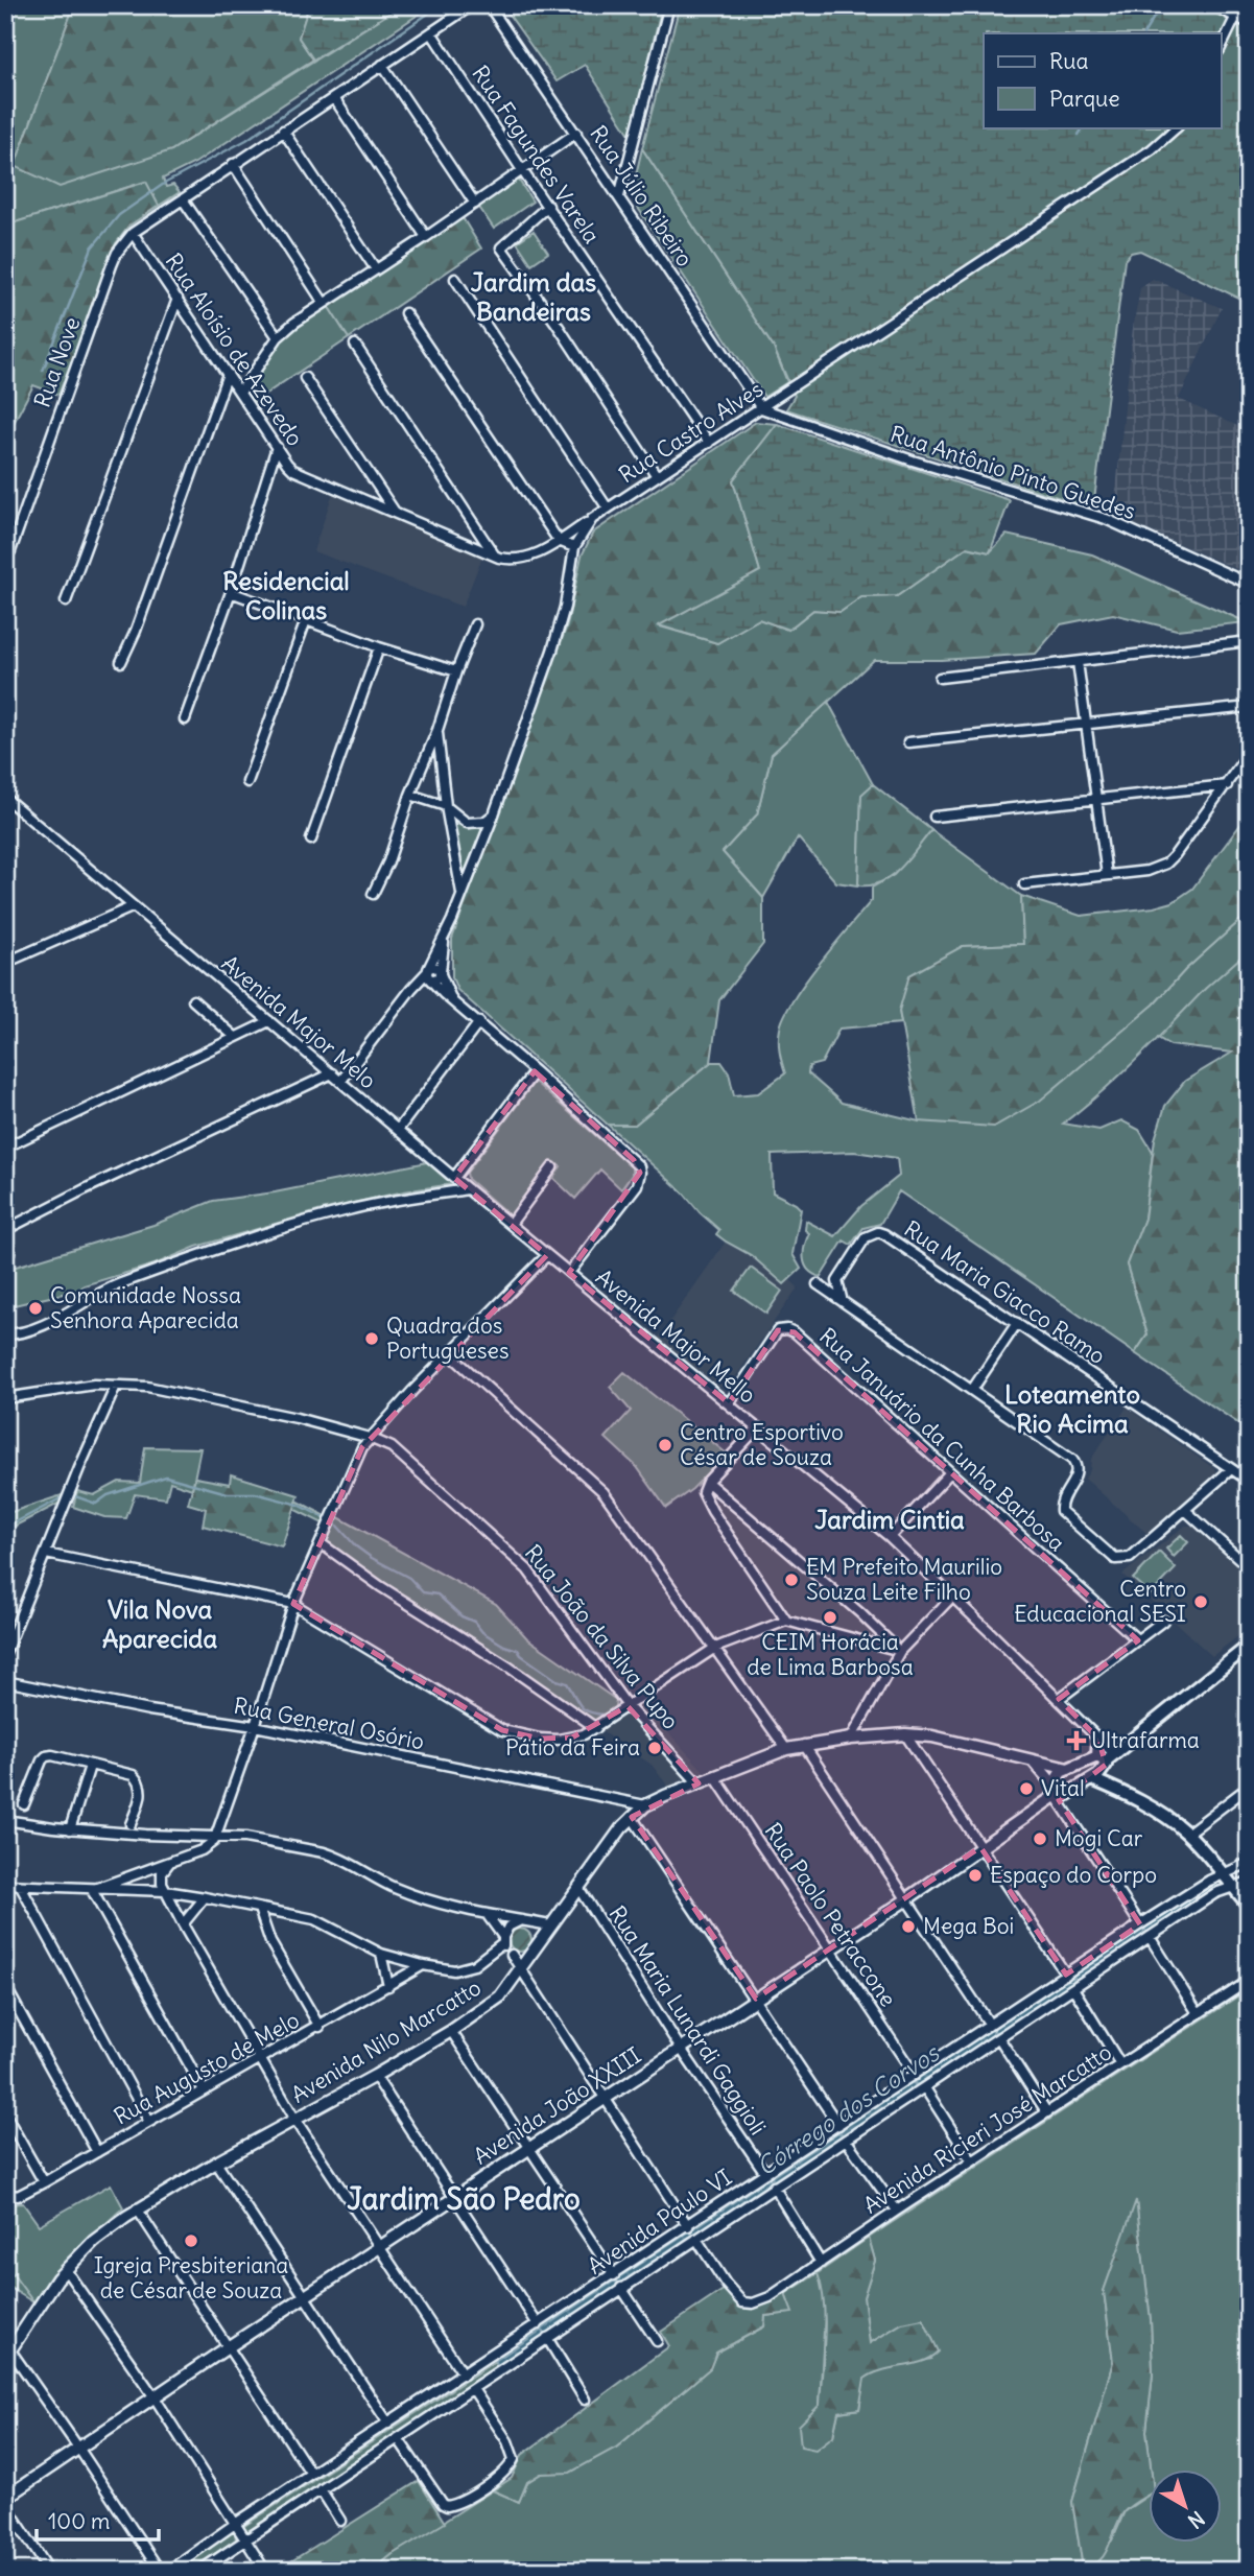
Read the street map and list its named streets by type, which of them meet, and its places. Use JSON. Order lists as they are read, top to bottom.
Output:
{
  "streets": {
    "main road": ["Avenida João XXIII"],
    "street": [
      "Rua Fagundes Varela",
      "Rua Júlio Ribeiro",
      "Rua Aloísio de Azevedo",
      "Rua Nove",
      "Rua Castro Alves",
      "Rua Antônio Pinto Guedes",
      "Avenida Major Melo",
      "Rua Maria Giacco Ramo",
      "Avenida Major Mello",
      "Rua Januário da Cunha Barbosa",
      "Rua João da Silva Pupo",
      "Rua General Osório",
      "Rua Paolo Petraccone",
      "Rua Maria Lunardi Gaggioli",
      "Avenida Nilo Marcatto",
      "Rua Augusto de Melo",
      "Avenida Ricieri José Marcatto",
      "Avenida Paulo VI"
    ]
  },
  "crossings": [
    ["Rua Fagundes Varela", "Rua Castro Alves"],
    ["Rua Júlio Ribeiro", "Rua Castro Alves"],
    ["Rua Júlio Ribeiro", "Rua Antônio Pinto Guedes"],
    ["Rua Aloísio de Azevedo", "Rua Nove"],
    ["Rua Aloísio de Azevedo", "Rua Castro Alves"],
    ["Rua Castro Alves", "Rua Antônio Pinto Guedes"],
    ["Rua Castro Alves", "Avenida Major Melo"],
    ["Avenida Major Melo", "Avenida Major Mello"],
    ["Avenida Major Mello", "Rua Januário da Cunha Barbosa"],
    ["Rua João da Silva Pupo", "Avenida Nilo Marcatto"],
    ["Rua General Osório", "Avenida Nilo Marcatto"],
    ["Rua Paolo Petraccone", "Avenida Nilo Marcatto"],
    ["Rua Paolo Petraccone", "Avenida João XXIII"],
    ["Rua Paolo Petraccone", "Avenida Paulo VI"],
    ["Rua Maria Lunardi Gaggioli", "Avenida Nilo Marcatto"],
    ["Rua Maria Lunardi Gaggioli", "Avenida João XXIII"],
    ["Rua Maria Lunardi Gaggioli", "Avenida Paulo VI"],
    ["Avenida Nilo Marcatto", "Avenida João XXIII"],
    ["Avenida Ricieri José Marcatto", "Avenida Paulo VI"]
  ],
  "districts": [
    "Jardim das Bandeiras",
    "Residencial Colinas",
    "Loteamento Rio Acima",
    "Jardim Cintia",
    "Vila Nova Aparecida",
    "Jardim São Pedro"
  ],
  "water": ["Córrego dos Corvos"],
  "places": {
    "other": [
      "Comunidade Nossa Senhora Aparecida",
      "Quadra dos Portugueses",
      "Centro Esportivo César de Souza",
      "EM Prefeito Maurilio Souza Leite Filho",
      "Centro Educacional SESI",
      "CEIM Horácia de Lima Barbosa",
      "Pátio da Feira",
      "Vital",
      "Mogi Car",
      "Espaço do Corpo",
      "Mega Boi",
      "Igreja Presbiteriana de César de Souza"
    ],
    "health": ["Ultrafarma"]
  },
  "legend": ["Rua", "Parque"],
  "scale_bar": "100 m",
  "north": "bottom right"
}
